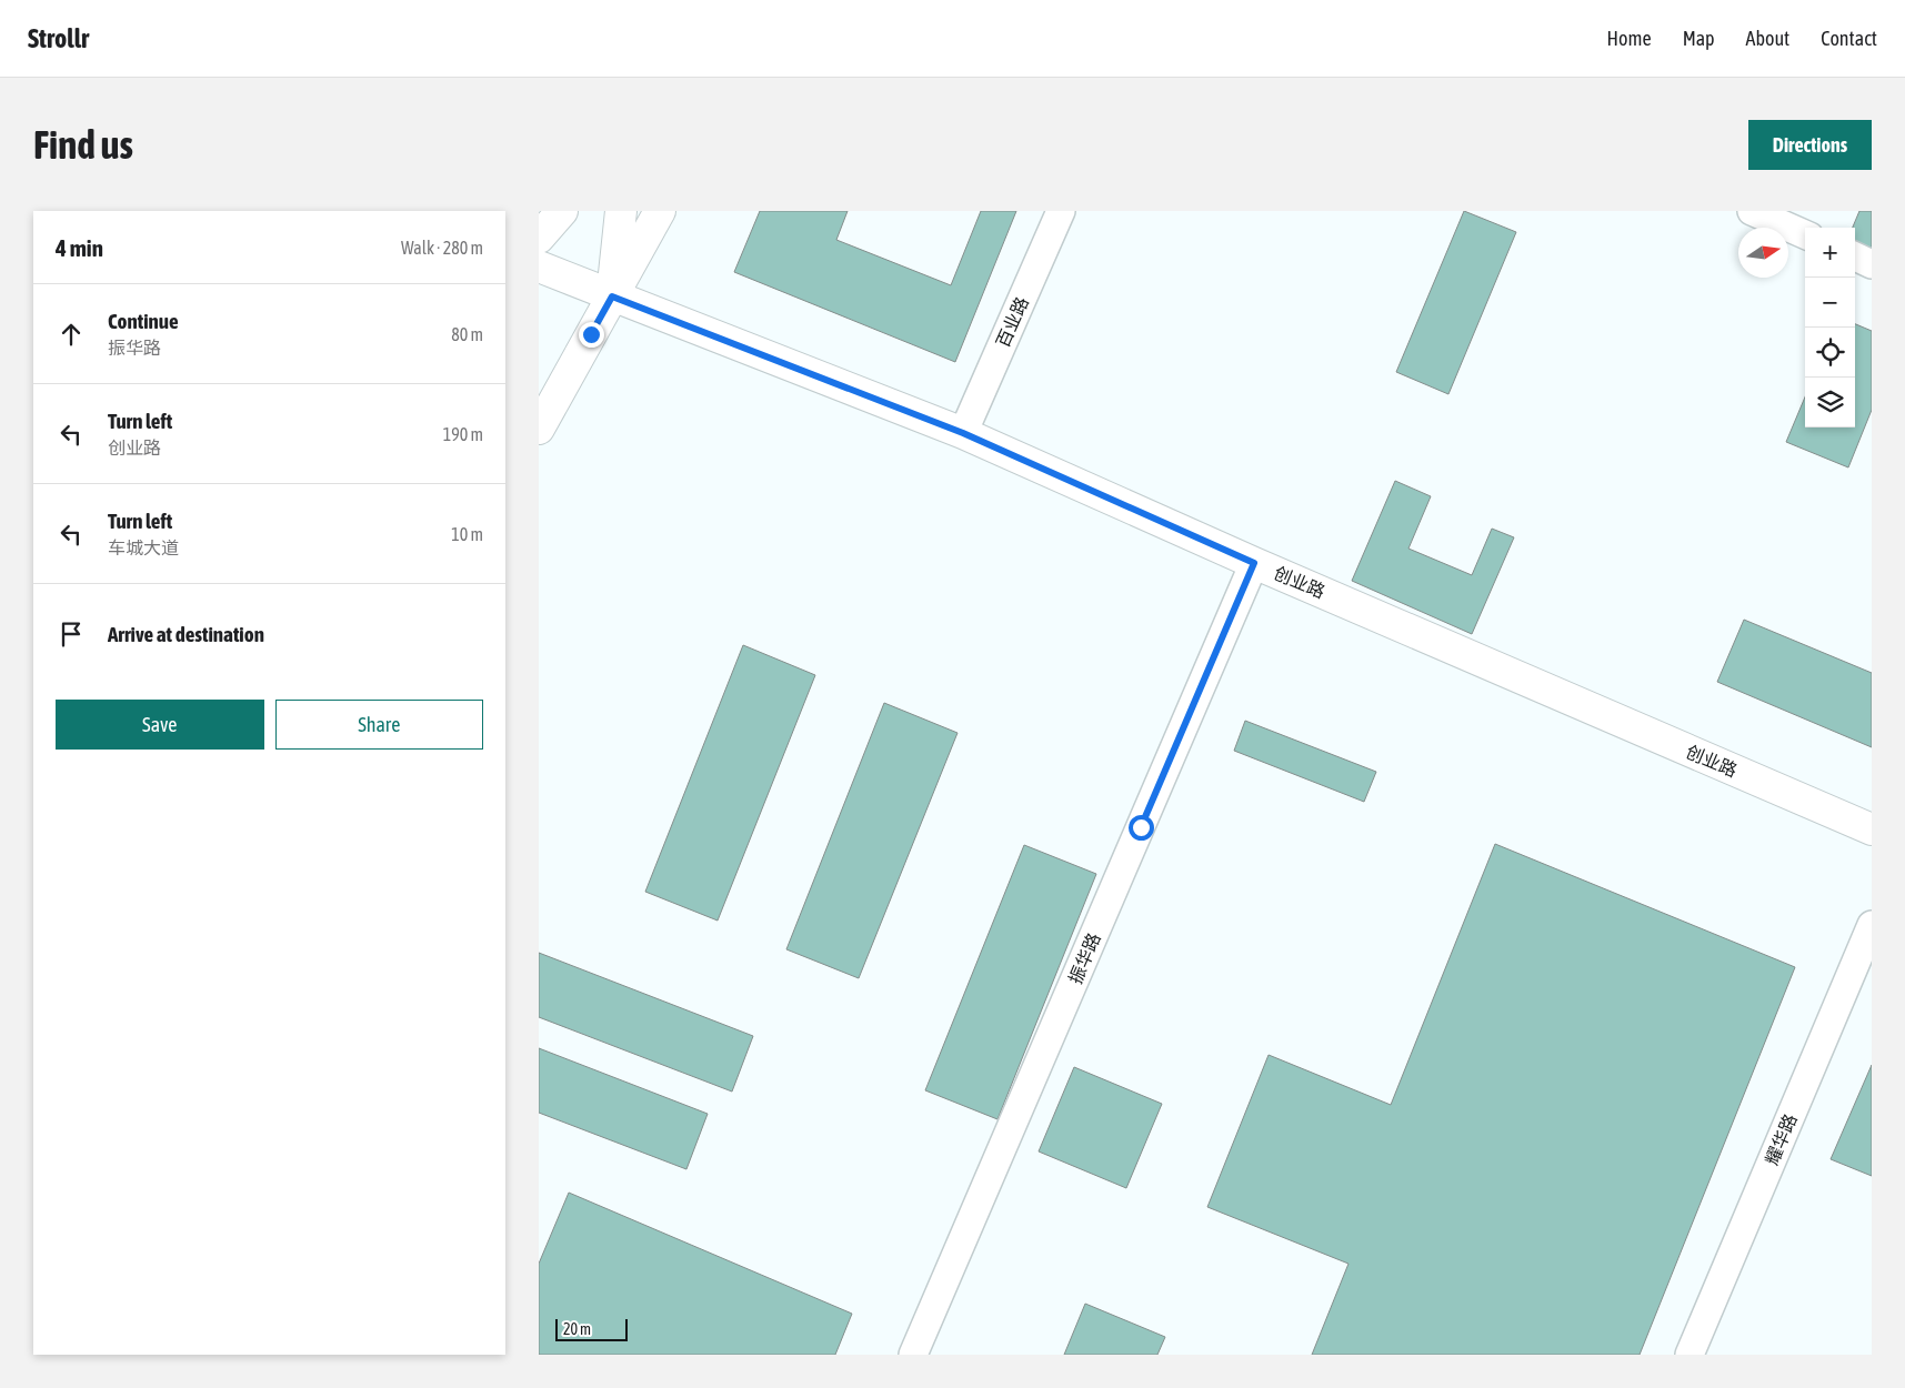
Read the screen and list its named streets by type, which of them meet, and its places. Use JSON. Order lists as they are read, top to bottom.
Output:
{
  "streets": {
    "main road": ["创业路"],
    "street": ["百业路", "振华路", "耀华路"]
  },
  "crossings": [
    ["百业路", "创业路"],
    ["创业路", "振华路"]
  ],
  "scale_bar": "20 m",
  "north": "right",
  "page": {
    "header": "Strollr",
    "nav": [
      "Home",
      "Map",
      "About",
      "Contact"
    ],
    "buttons": [
      "Directions",
      ["Save", "Share"]
    ],
    "title": "Find us",
    "heading": ["4 min", "Walk · 280 m"],
    "map_buttons": ["+", "−"],
    "list": [
      ["Continue", "振华路", "80 m"],
      ["Turn left", "创业路", "190 m"],
      ["Turn left", "车城大道", "10 m"],
      "Arrive at destination"
    ],
    "scale": "20 m"
  }
}
